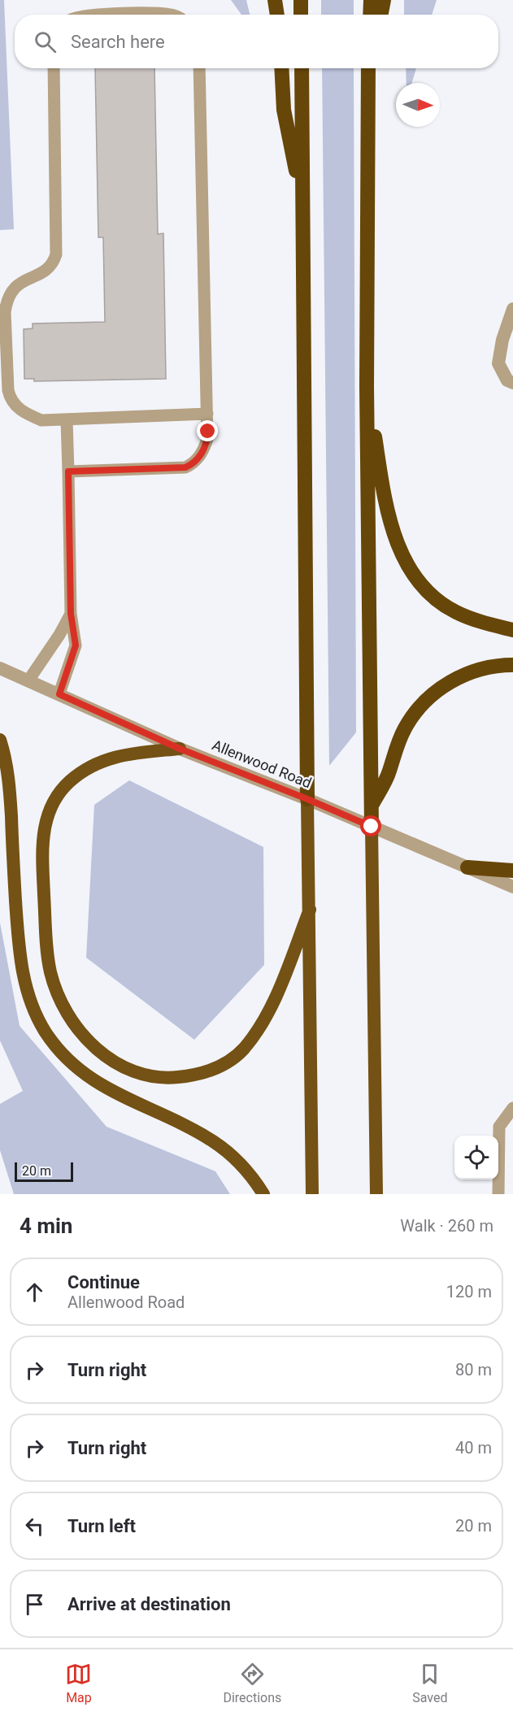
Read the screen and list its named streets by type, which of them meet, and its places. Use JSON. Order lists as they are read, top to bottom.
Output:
{
  "streets": {
    "street": ["Allenwood Road"]
  },
  "scale_bar": "20 m",
  "north": "right",
  "page": {
    "search": "Search here",
    "scale": "20 m",
    "heading": ["4 min", "Walk · 260 m"],
    "list": [
      ["Continue", "Allenwood Road", "120 m"],
      ["Turn right", "80 m"],
      ["Turn right", "40 m"],
      ["Turn left", "20 m"],
      "Arrive at destination"
    ],
    "nav": ["Map", "Directions", "Saved"]
  }
}
